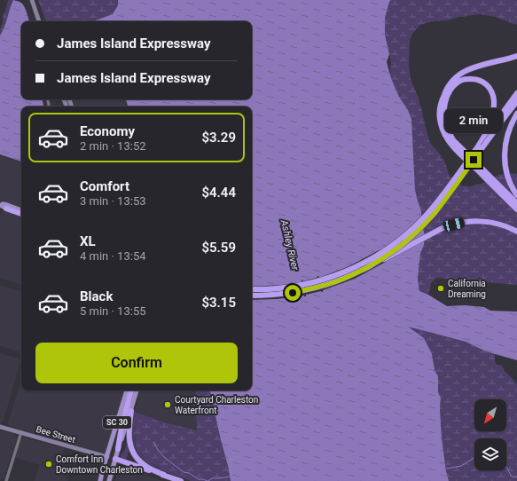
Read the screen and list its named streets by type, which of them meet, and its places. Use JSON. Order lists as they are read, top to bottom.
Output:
{
  "streets": {
    "highway": ["SC 30"],
    "street": ["Bee Street"]
  },
  "crossings": [
    ["SC 30", "Bee Street"]
  ],
  "water": ["Ashley River"],
  "places": ["California Dreaming", "Courtyard Charleston Waterfront", "Comfort Inn Downtown Charleston"],
  "north": "bottom left",
  "page": {
    "banner": ["James Island Expressway", "James Island Expressway"],
    "bubble": "2 min",
    "list": [
      {
        "name": "Economy",
        "note": "2 min · 13:52",
        "value": "$3.29"
      },
      {
        "name": "Comfort",
        "note": "3 min · 13:53",
        "value": "$4.44"
      },
      {
        "name": "XL",
        "note": "4 min · 13:54",
        "value": "$5.59"
      },
      {
        "name": "Black",
        "note": "5 min · 13:55",
        "value": "$3.15"
      }
    ],
    "buttons": "Confirm"
  }
}
